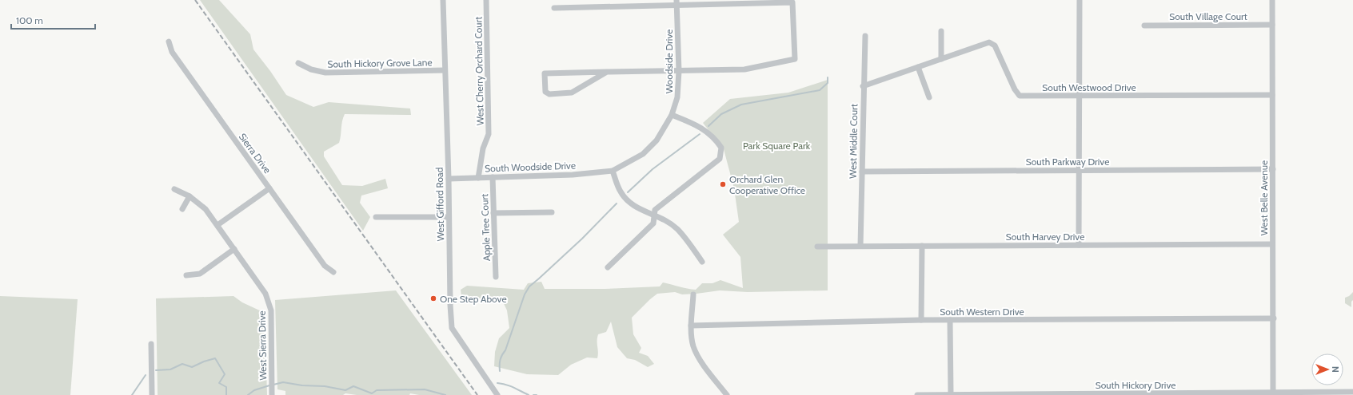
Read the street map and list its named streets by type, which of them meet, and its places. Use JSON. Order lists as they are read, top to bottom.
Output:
{
  "streets": {
    "street": [
      "South Village Court",
      "Woodside Drive",
      "South Hickory Grove Lane",
      "West Cherry Orchard Court",
      "South Westwood Drive",
      "West Middle Court",
      "Sierra Drive",
      "South Parkway Drive",
      "South Woodside Drive",
      "West Belle Avenue",
      "West Gifford Road",
      "Apple Tree Court",
      "South Harvey Drive",
      "South Western Drive",
      "West Sierra Drive",
      "South Hickory Drive"
    ]
  },
  "crossings": [
    ["South Village Court", "West Belle Avenue"],
    ["Woodside Drive", "South Woodside Drive"],
    ["South Hickory Grove Lane", "West Gifford Road"],
    ["West Cherry Orchard Court", "South Woodside Drive"],
    ["South Westwood Drive", "West Middle Court"],
    ["South Westwood Drive", "West Belle Avenue"],
    ["West Middle Court", "South Parkway Drive"],
    ["West Middle Court", "South Harvey Drive"],
    ["South Parkway Drive", "West Belle Avenue"],
    ["South Woodside Drive", "West Gifford Road"],
    ["South Woodside Drive", "Apple Tree Court"],
    ["West Belle Avenue", "South Harvey Drive"],
    ["West Belle Avenue", "South Western Drive"],
    ["West Belle Avenue", "South Hickory Drive"]
  ],
  "parks": ["Park Square Park"],
  "places": ["Orchard Glen Cooperative Office", "One Step Above"],
  "scale_bar": "100 m",
  "north": "right"
}
